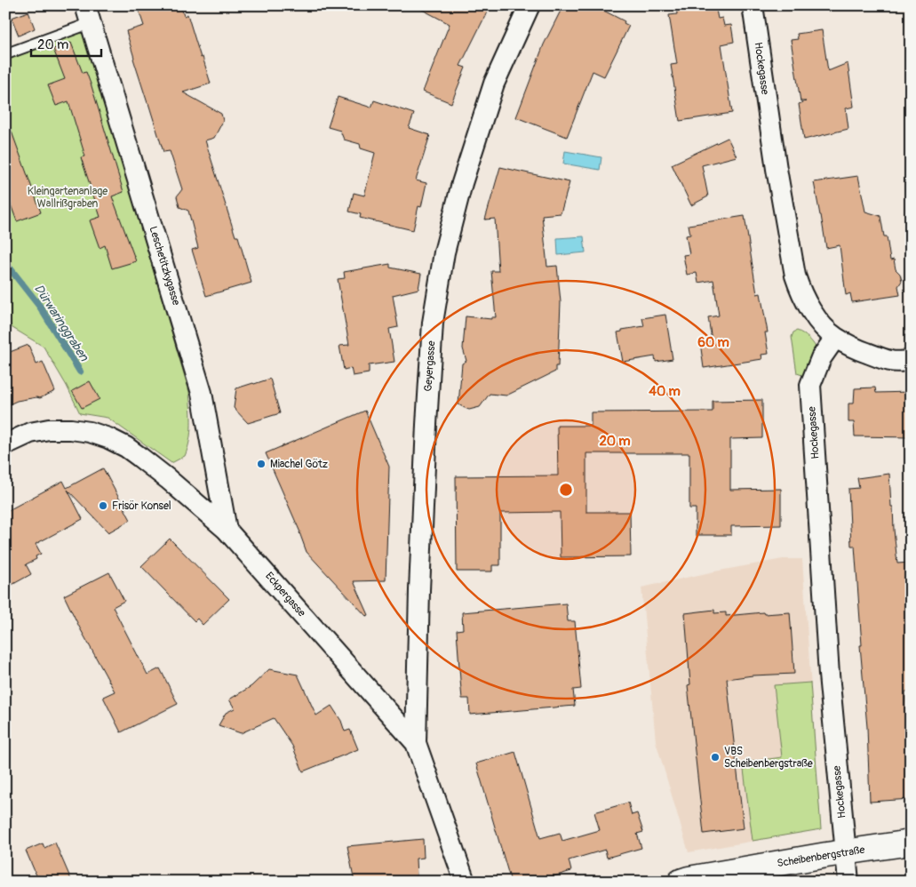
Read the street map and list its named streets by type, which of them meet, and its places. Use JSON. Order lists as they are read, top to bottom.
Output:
{
  "streets": {
    "street": [
      "Hockegasse",
      "Leschetitzkygasse",
      "Geyergasse",
      "Eckpergasse",
      "Scheibenbergstraße"
    ]
  },
  "crossings": [
    ["Hockegasse", "Scheibenbergstraße"],
    ["Leschetitzkygasse", "Eckpergasse"],
    ["Geyergasse", "Eckpergasse"]
  ],
  "water": ["Dürwaringgraben"],
  "parks": ["Kleingartenanlage Wallrißgraben"],
  "places": ["Miachel Götz", "Frisör Konsel", "VBS Scheibenbergstraße"],
  "scale_bar": "20 m",
  "rings": ["60 m", "40 m", "20 m"]
}
